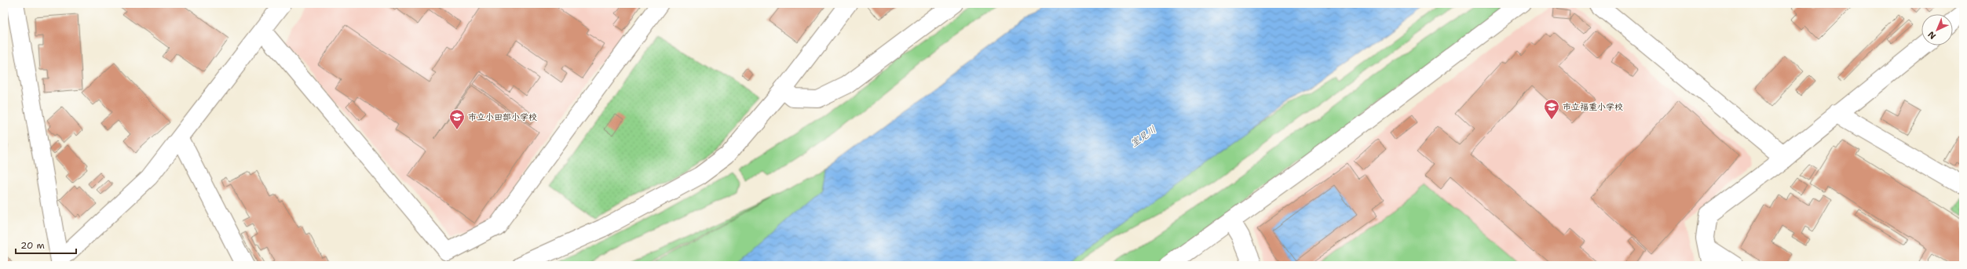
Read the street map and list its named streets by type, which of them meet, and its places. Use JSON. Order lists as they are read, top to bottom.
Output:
{
  "water": ["室見川"],
  "places": {
    "school or university": ["市立福重小学校", "市立小田部小学校"]
  },
  "scale_bar": "20 m",
  "north": "bottom left"
}
